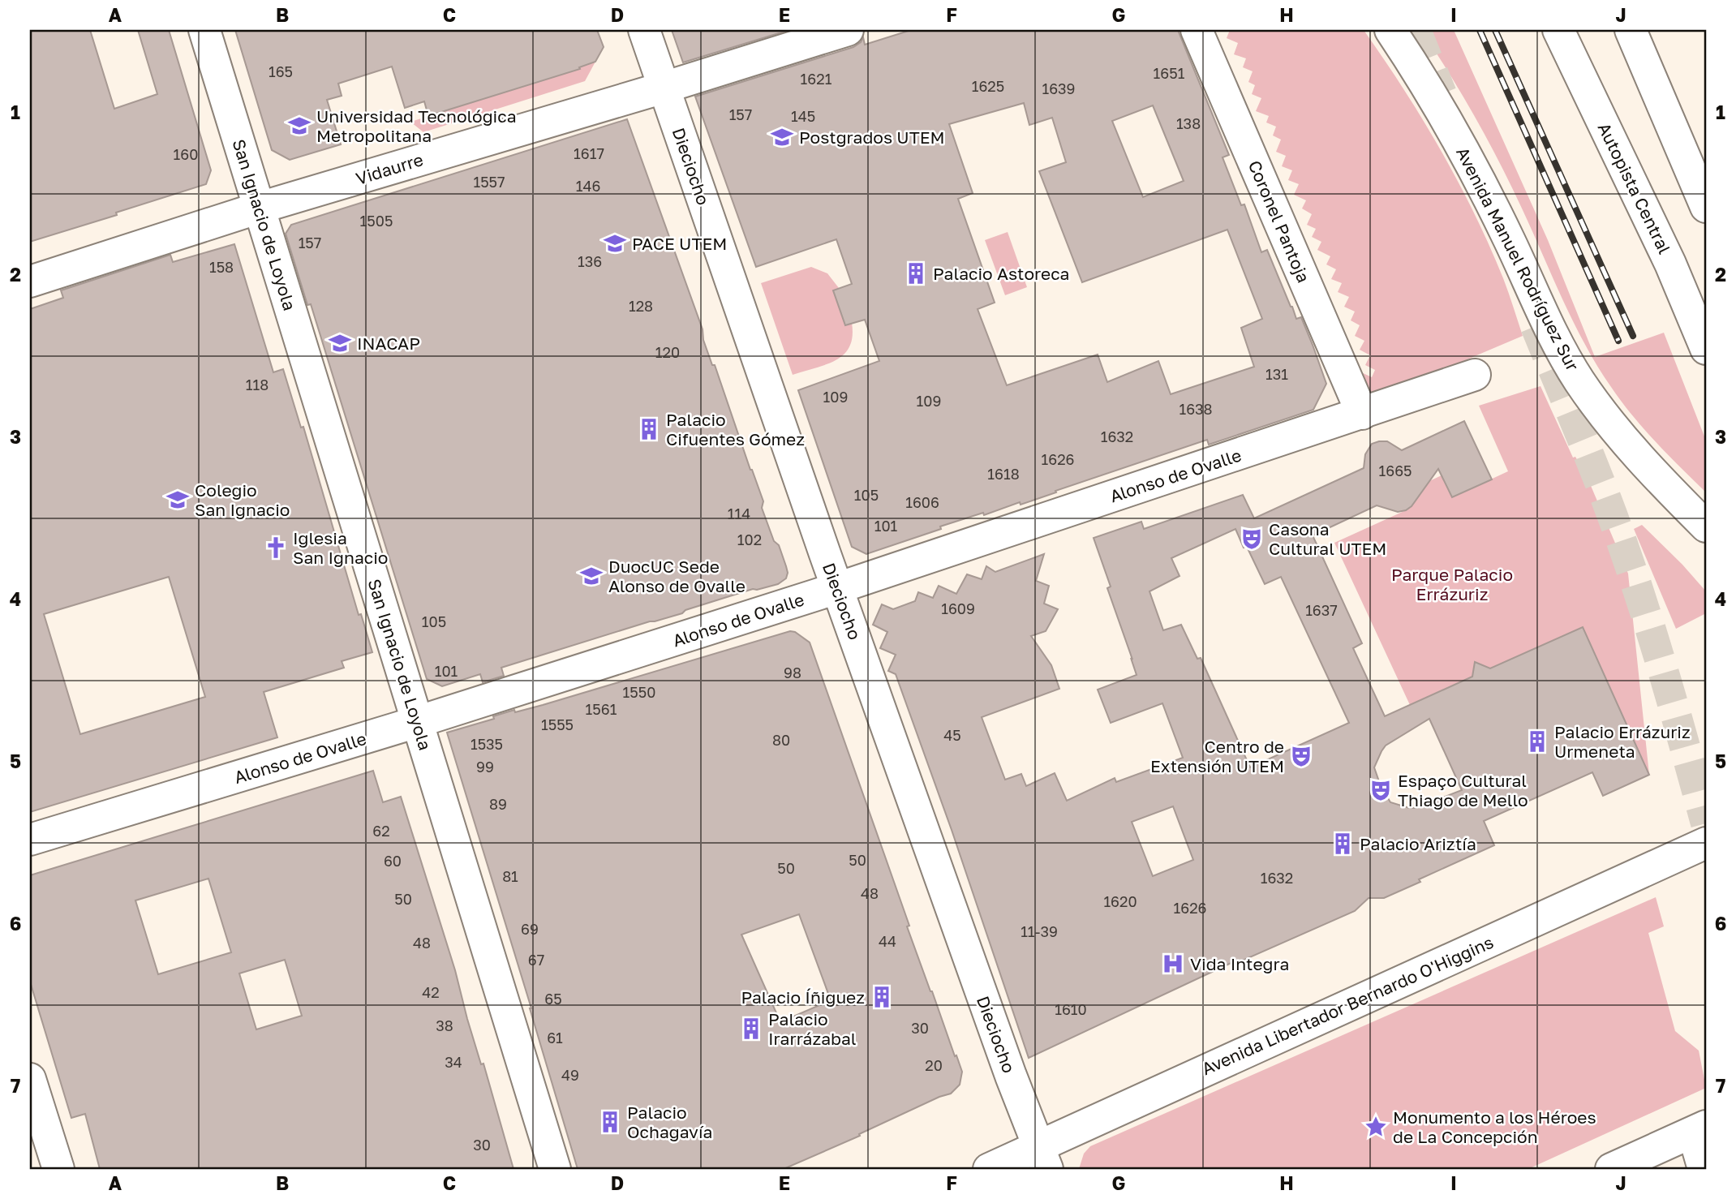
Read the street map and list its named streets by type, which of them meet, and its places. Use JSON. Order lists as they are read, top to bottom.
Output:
{
  "streets": {
    "main road": [
      "Dieciocho",
      "Vidaurre",
      "Autopista Central",
      "Coronel Pantoja",
      "San Ignacio de Loyola",
      "Avenida Manuel Rodríguez Sur",
      "Alonso de Ovalle",
      "Avenida Libertador Bernardo O'Higgins"
    ]
  },
  "crossings": [
    ["Dieciocho", "Vidaurre"],
    ["Dieciocho", "Alonso de Ovalle"],
    ["Dieciocho", "Avenida Libertador Bernardo O'Higgins"],
    ["Vidaurre", "San Ignacio de Loyola"],
    ["Coronel Pantoja", "Alonso de Ovalle"],
    ["San Ignacio de Loyola", "Alonso de Ovalle"]
  ],
  "parks": ["Parque Palacio Errázuriz"],
  "places": {
    "school or university": [
      "Universidad Tecnológica Metropolitana",
      "Postgrados UTEM",
      "PACE UTEM",
      "INACAP",
      "Colegio San Ignacio",
      "DuocUC Sede Alonso de Ovalle"
    ],
    "building": [
      "Palacio Astoreca",
      "Palacio Cifuentes Gómez",
      "Palacio Errázuriz Urmeneta",
      "Palacio Ariztía",
      "Palacio Íñiguez",
      "Palacio Irarrázabal",
      "Palacio Ochagavía"
    ],
    "theatre": ["Casona Cultural UTEM", "Centro de Extensión UTEM", "Espaço Cultural Thiago de Mello"],
    "church": ["Iglesia San Ignacio"],
    "hospital": ["Vida Integra"],
    "place": ["Monumento a los Héroes de La Concepción"]
  },
  "house_numbers": [
    "165",
    "1651",
    "1621",
    "1625",
    "1639",
    "157",
    "145",
    "138",
    "1617",
    "160",
    "1557",
    "146",
    "1505",
    "157",
    "136",
    "158",
    "128",
    "120",
    "131",
    "118",
    "109",
    "109",
    "1638",
    "1632",
    "1626",
    "1665",
    "1618",
    "105",
    "1606",
    "114",
    "101",
    "102",
    "1609",
    "1637",
    "105",
    "101",
    "98",
    "1550",
    "1561",
    "1555",
    "45",
    "80",
    "1535",
    "99",
    "89",
    "62",
    "50",
    "60",
    "50",
    "81",
    "1632",
    "48",
    "50",
    "1620",
    "1626",
    "69",
    "11-39",
    "44",
    "48",
    "67",
    "42",
    "65",
    "1610",
    "38",
    "30",
    "61",
    "34",
    "20",
    "49",
    "30"
  ],
  "grid": {
    "columns": [
      "A",
      "B",
      "C",
      "D",
      "E",
      "F",
      "G",
      "H",
      "I",
      "J"
    ],
    "rows": [
      "1",
      "2",
      "3",
      "4",
      "5",
      "6",
      "7"
    ]
  }
}
